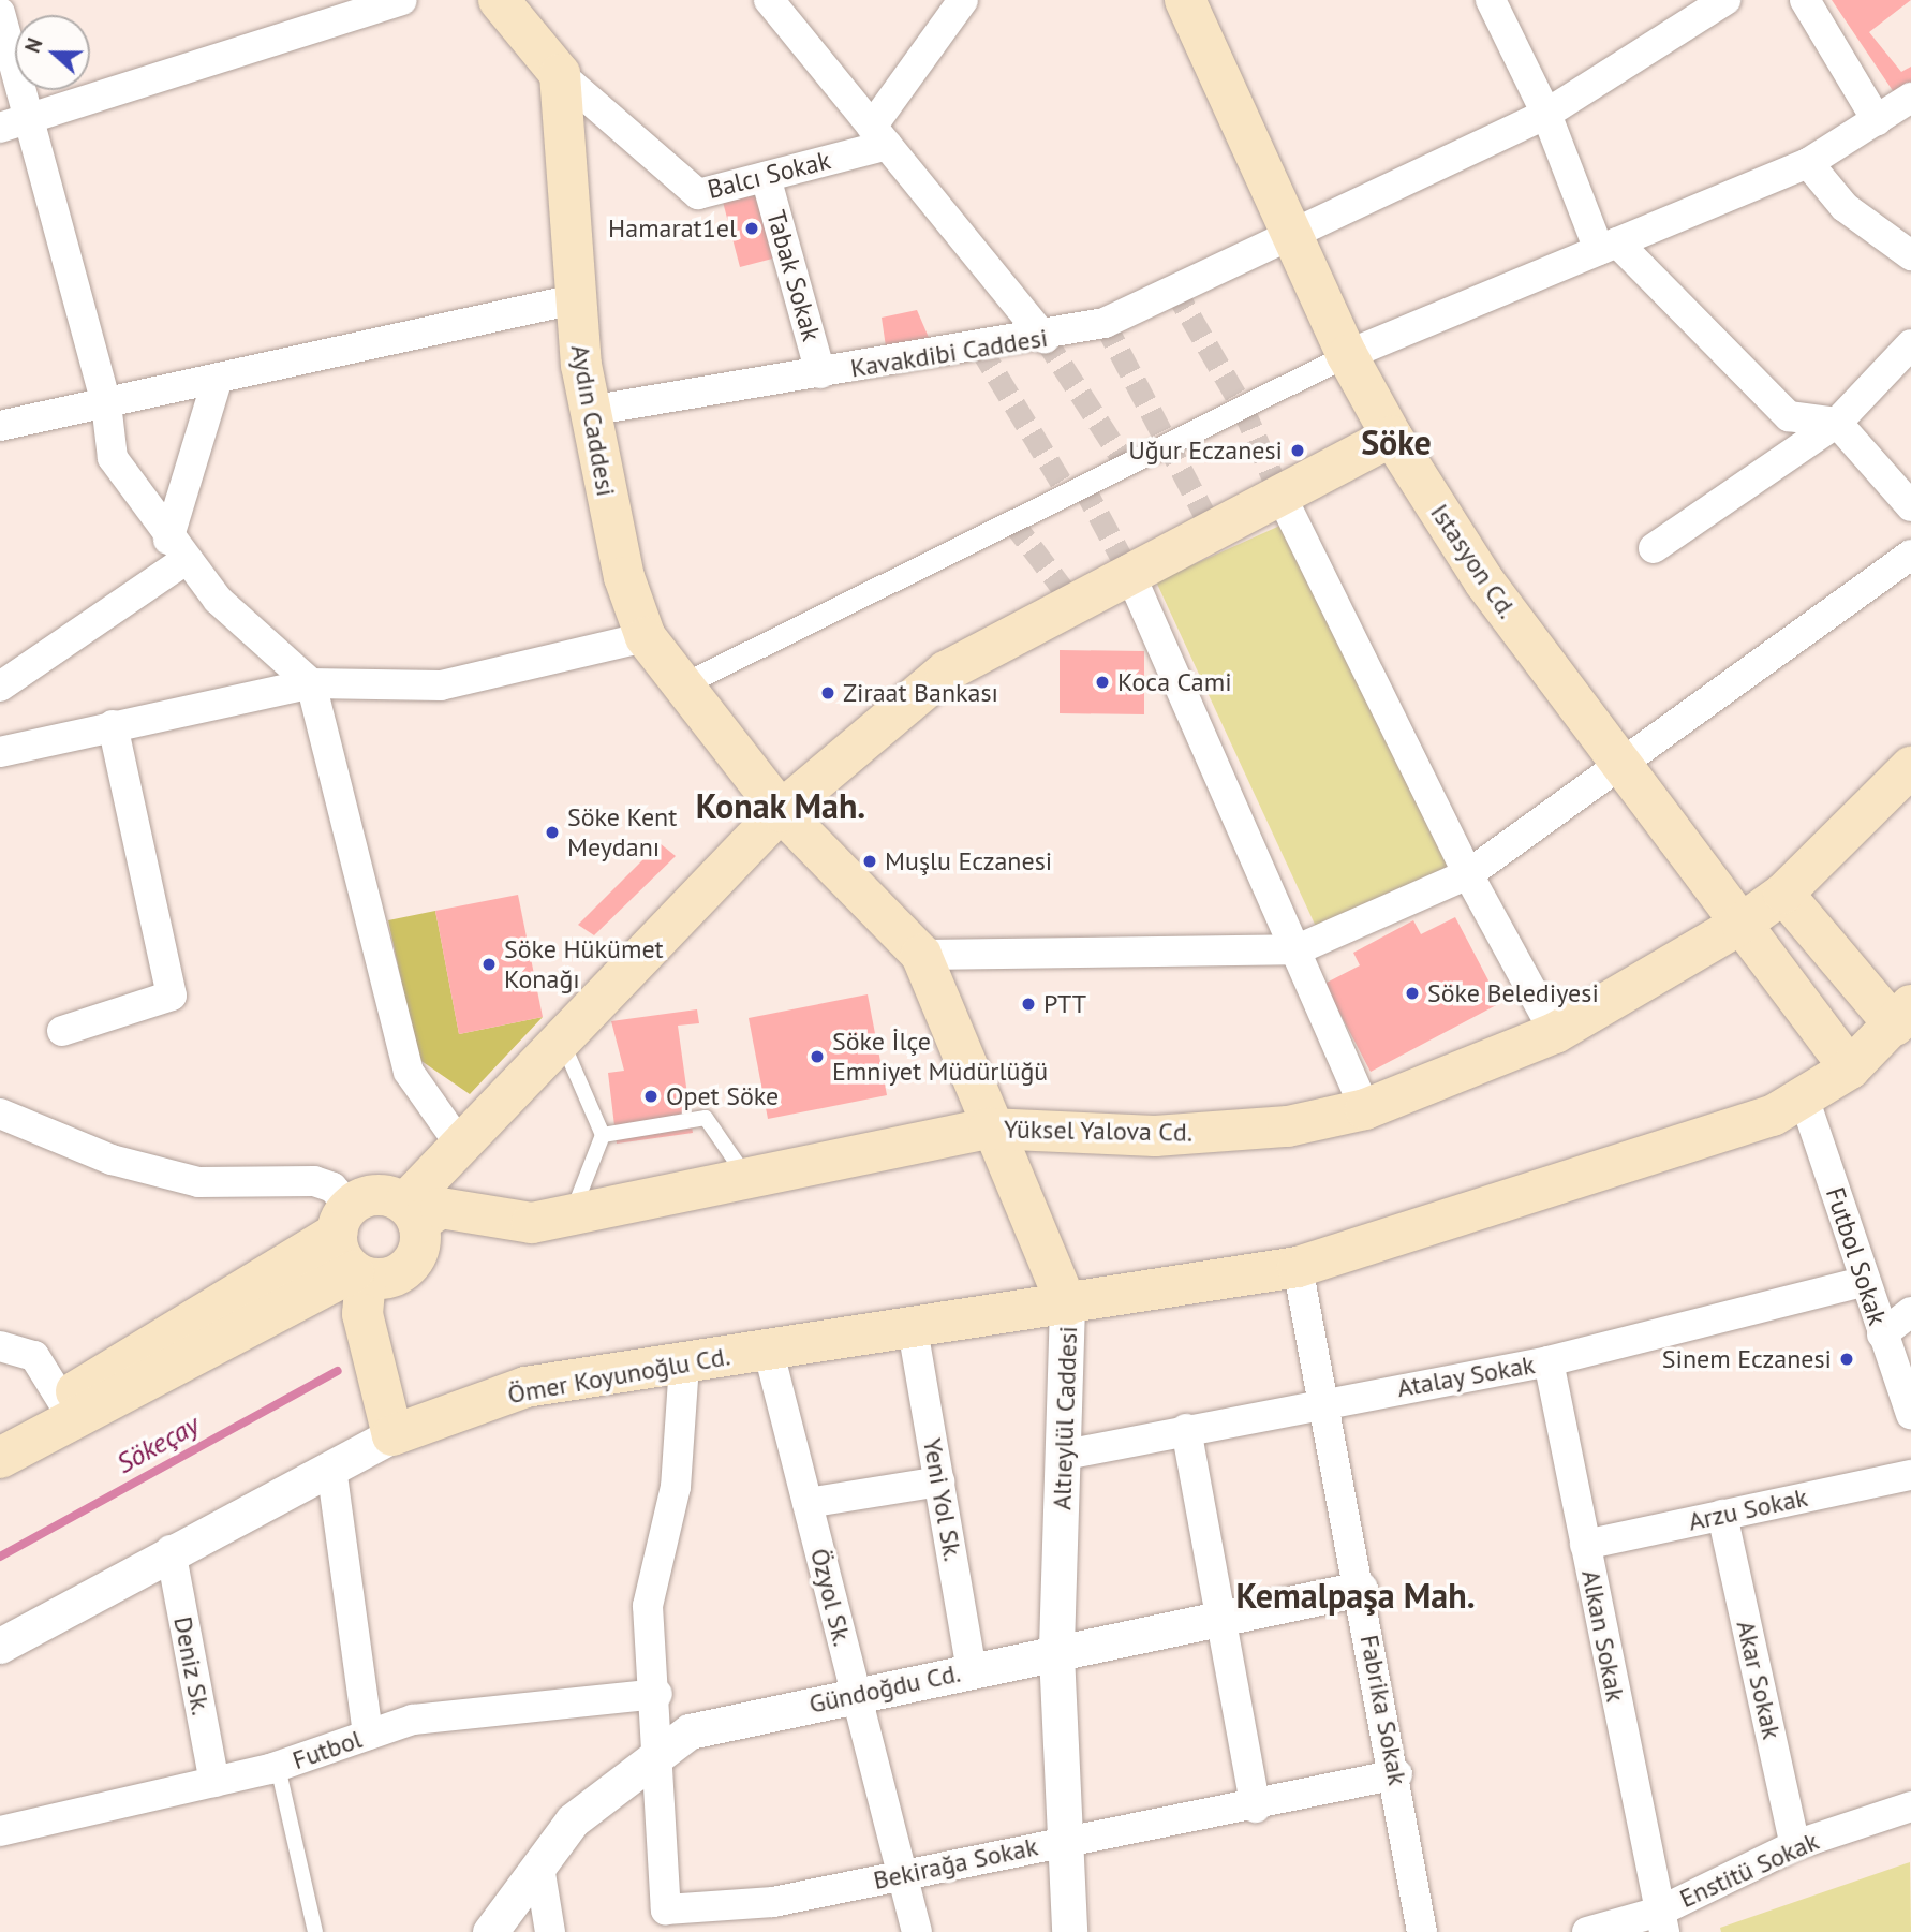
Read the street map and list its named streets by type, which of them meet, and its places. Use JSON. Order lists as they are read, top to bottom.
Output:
{
  "streets": {
    "main road": [
      "Aydın Caddesi",
      "Istasyon Cd.",
      "Yüksel Yalova Cd.",
      "Ömer Koyunoğlu Cd.",
      "Altıeylül Caddesi"
    ],
    "street": [
      "Balcı Sokak",
      "Tabak Sokak",
      "Kavakdibi Caddesi",
      "Futbol Sokak",
      "Atalay Sokak",
      "Yeni Yol Sk.",
      "Arzu Sokak",
      "Özyol Sk.",
      "Alkan Sokak",
      "Deniz Sk.",
      "Akar Sokak",
      "Gündoğdu Cd.",
      "Fabrika Sokak",
      "Futbol",
      "Bekirağa Sokak",
      "Enstitü Sokak"
    ]
  },
  "crossings": [
    ["Balcı Sokak", "Tabak Sokak"],
    ["Balcı Sokak", "Aydın Caddesi"],
    ["Tabak Sokak", "Kavakdibi Caddesi"],
    ["Kavakdibi Caddesi", "Aydın Caddesi"],
    ["Kavakdibi Caddesi", "Istasyon Cd."],
    ["Aydın Caddesi", "Altıeylül Caddesi"],
    ["Istasyon Cd.", "Yüksel Yalova Cd."],
    ["Istasyon Cd.", "Ömer Koyunoğlu Cd."],
    ["Yüksel Yalova Cd.", "Altıeylül Caddesi"],
    ["Futbol Sokak", "Ömer Koyunoğlu Cd."],
    ["Futbol Sokak", "Atalay Sokak"],
    ["Ömer Koyunoğlu Cd.", "Altıeylül Caddesi"],
    ["Ömer Koyunoğlu Cd.", "Yeni Yol Sk."],
    ["Ömer Koyunoğlu Cd.", "Özyol Sk."],
    ["Ömer Koyunoğlu Cd.", "Deniz Sk."],
    ["Ömer Koyunoğlu Cd.", "Fabrika Sokak"],
    ["Atalay Sokak", "Altıeylül Caddesi"],
    ["Atalay Sokak", "Alkan Sokak"],
    ["Atalay Sokak", "Fabrika Sokak"],
    ["Altıeylül Caddesi", "Gündoğdu Cd."],
    ["Altıeylül Caddesi", "Bekirağa Sokak"],
    ["Yeni Yol Sk.", "Gündoğdu Cd."],
    ["Arzu Sokak", "Alkan Sokak"],
    ["Arzu Sokak", "Akar Sokak"],
    ["Özyol Sk.", "Gündoğdu Cd."],
    ["Özyol Sk.", "Bekirağa Sokak"],
    ["Alkan Sokak", "Enstitü Sokak"],
    ["Deniz Sk.", "Futbol"],
    ["Akar Sokak", "Enstitü Sokak"],
    ["Gündoğdu Cd.", "Fabrika Sokak"],
    ["Gündoğdu Cd.", "Bekirağa Sokak"],
    ["Fabrika Sokak", "Bekirağa Sokak"]
  ],
  "districts": ["Söke", "Konak Mah.", "Kemalpaşa Mah."],
  "water": ["Sökeçay"],
  "places": [
    "Hamarat1el",
    "Uğur Eczanesi",
    "Koca Cami",
    "Ziraat Bankası",
    "Söke Kent Meydanı",
    "Muşlu Eczanesi",
    "Söke Hükümet Konağı",
    "Söke Belediyesi",
    "PTT",
    "Söke İlçe Emniyet Müdürlüğü",
    "Opet Söke",
    "Sinem Eczanesi"
  ],
  "north": "left"
}
